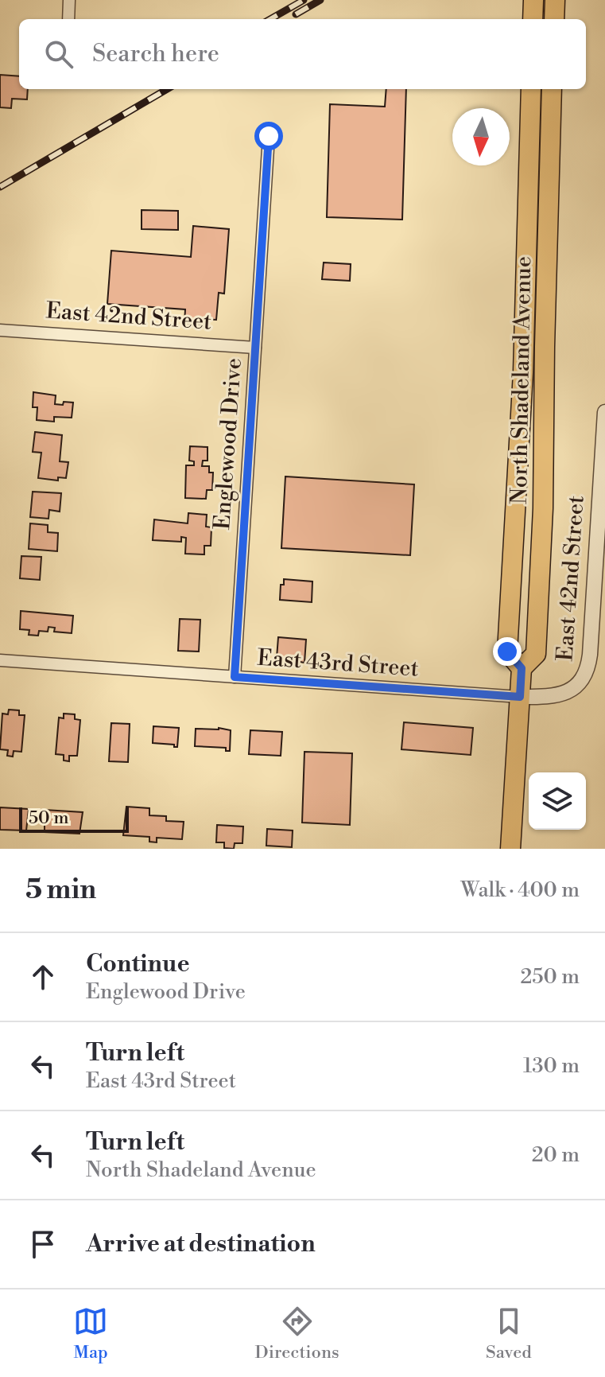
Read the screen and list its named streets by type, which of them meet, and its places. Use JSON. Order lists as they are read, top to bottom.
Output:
{
  "streets": {
    "main road": ["North Shadeland Avenue"],
    "street": ["East 42nd Street", "Englewood Drive", "East 43rd Street"]
  },
  "crossings": [
    ["East 42nd Street", "North Shadeland Avenue"],
    ["East 42nd Street", "Englewood Drive"],
    ["East 42nd Street", "East 43rd Street"],
    ["North Shadeland Avenue", "East 43rd Street"],
    ["Englewood Drive", "East 43rd Street"]
  ],
  "scale_bar": "50 m",
  "north": "bottom",
  "page": {
    "search": "Search here",
    "scale": "50 m",
    "heading": ["5 min", "Walk · 400 m"],
    "list": [
      ["Continue", "Englewood Drive", "250 m"],
      ["Turn left", "East 43rd Street", "130 m"],
      ["Turn left", "North Shadeland Avenue", "20 m"],
      "Arrive at destination"
    ],
    "nav": ["Map", "Directions", "Saved"]
  }
}
